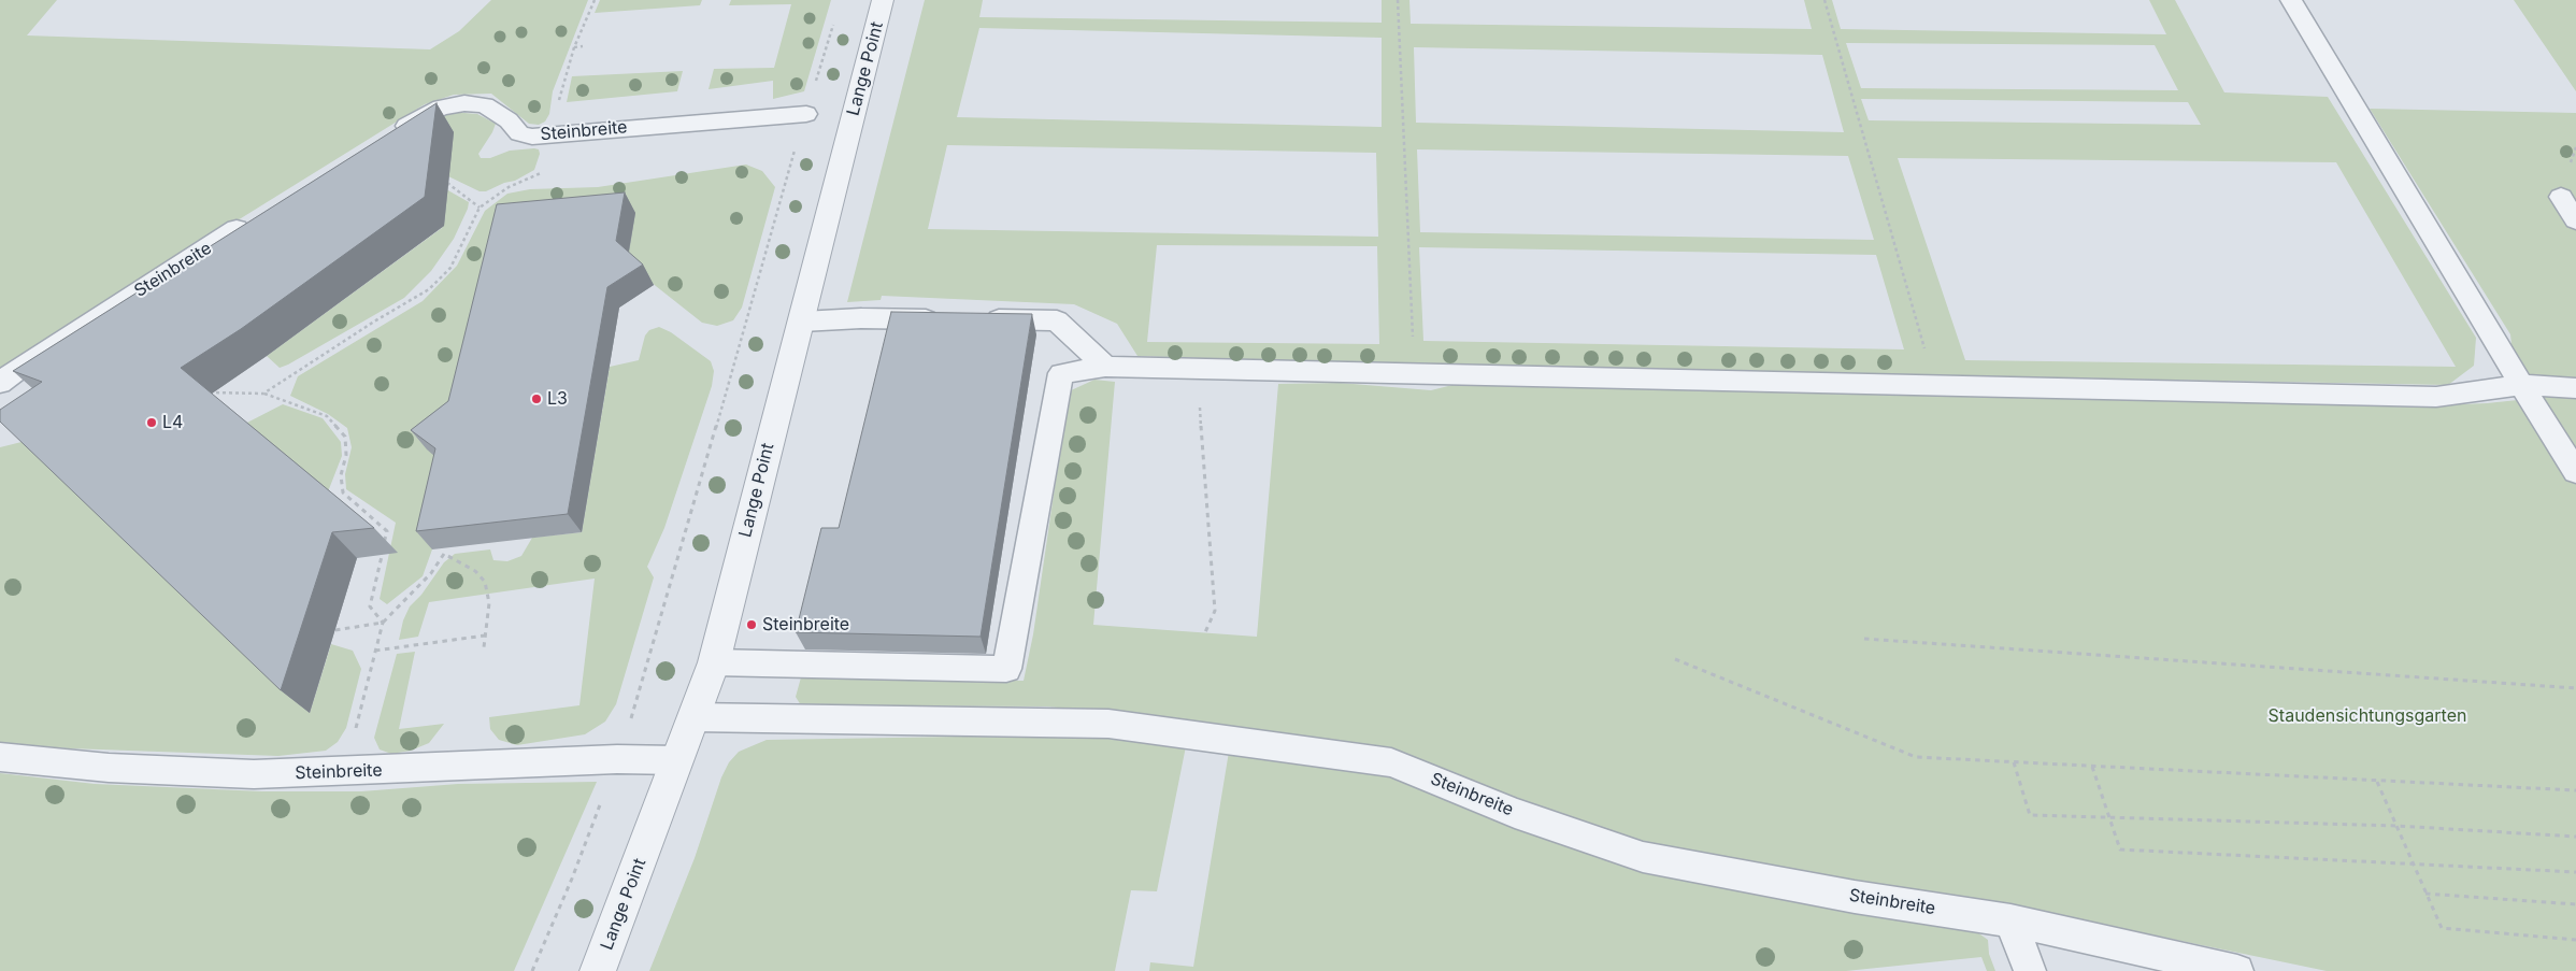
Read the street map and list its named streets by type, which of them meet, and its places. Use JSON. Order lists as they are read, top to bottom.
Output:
{
  "streets": {
    "street": ["Lange Point"],
    "lane": ["Steinbreite"]
  },
  "crossings": [
    ["Lange Point", "Steinbreite"]
  ],
  "parks": ["Staudensichtungsgarten"],
  "places": ["L3", "L4", "Steinbreite"]
}
